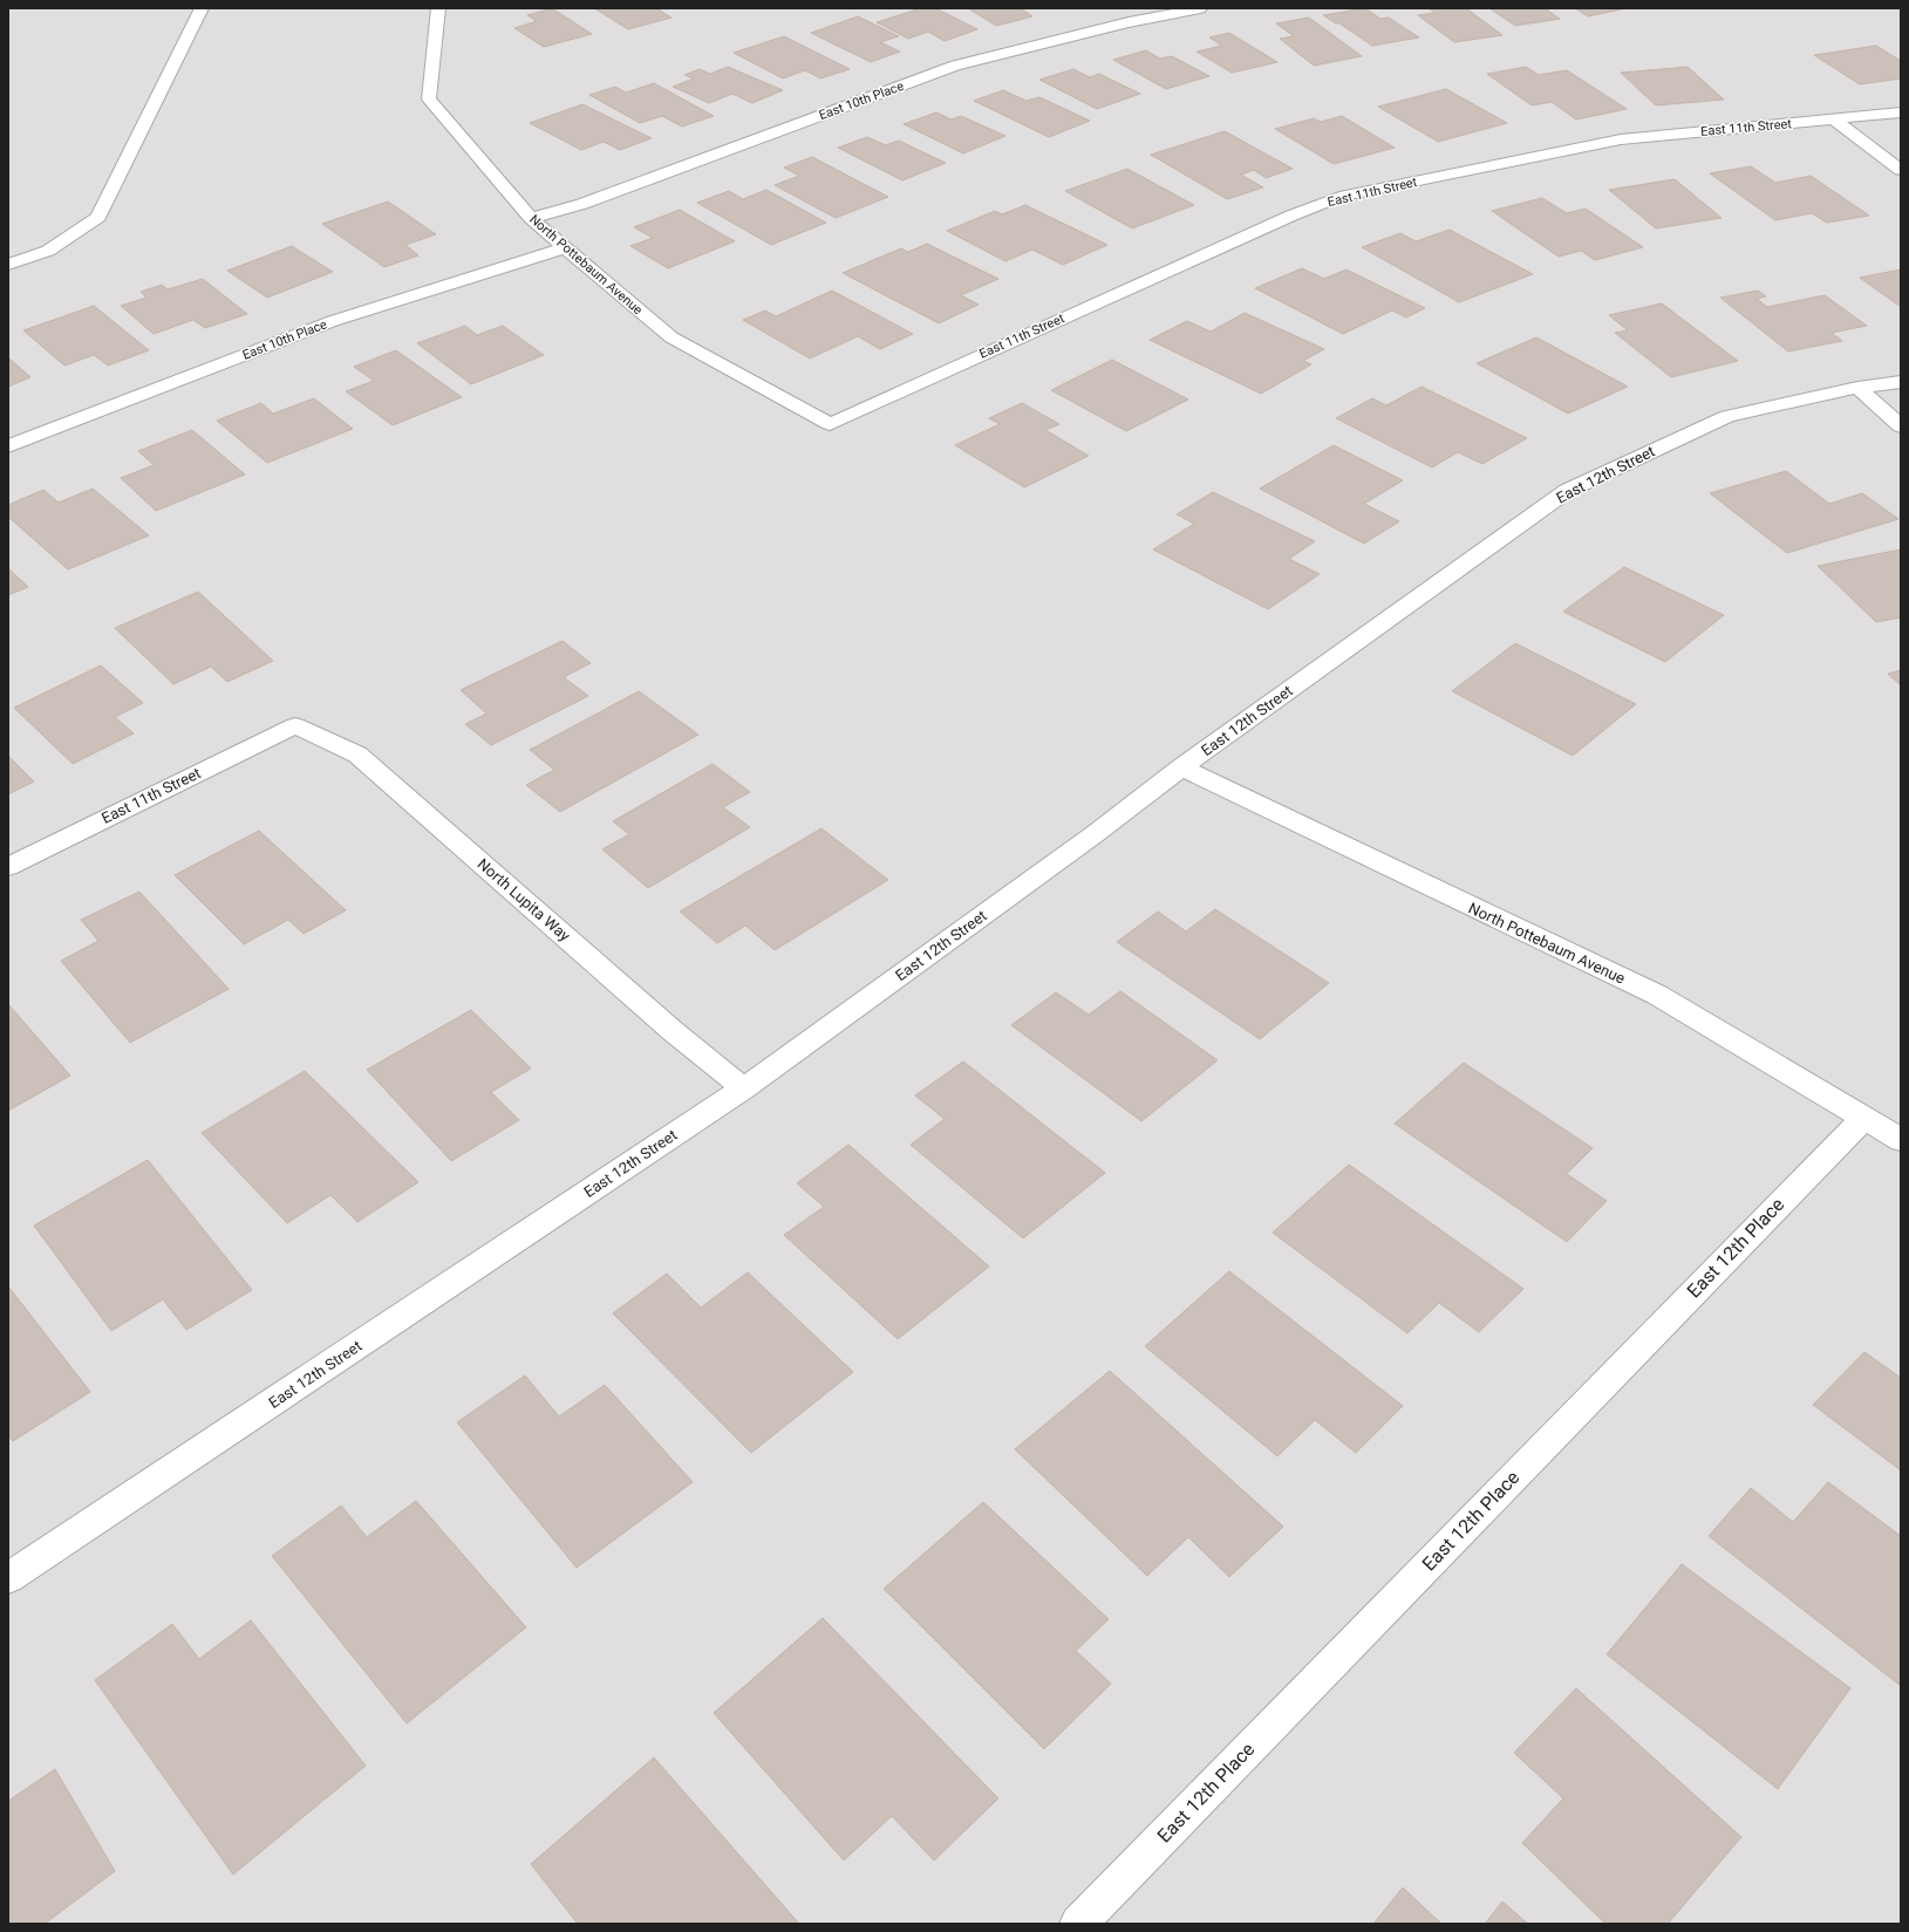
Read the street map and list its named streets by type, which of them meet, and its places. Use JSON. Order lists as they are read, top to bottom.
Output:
{
  "streets": {
    "street": [
      "East 10th Place",
      "East 11th Street",
      "North Pottebaum Avenue",
      "East 12th Street",
      "North Lupita Way",
      "East 12th Place"
    ]
  },
  "crossings": [
    ["East 10th Place", "North Pottebaum Avenue"],
    ["East 11th Street", "North Pottebaum Avenue"],
    ["East 11th Street", "North Lupita Way"],
    ["North Pottebaum Avenue", "East 12th Street"],
    ["North Pottebaum Avenue", "East 12th Place"],
    ["East 12th Street", "North Lupita Way"]
  ]
}
